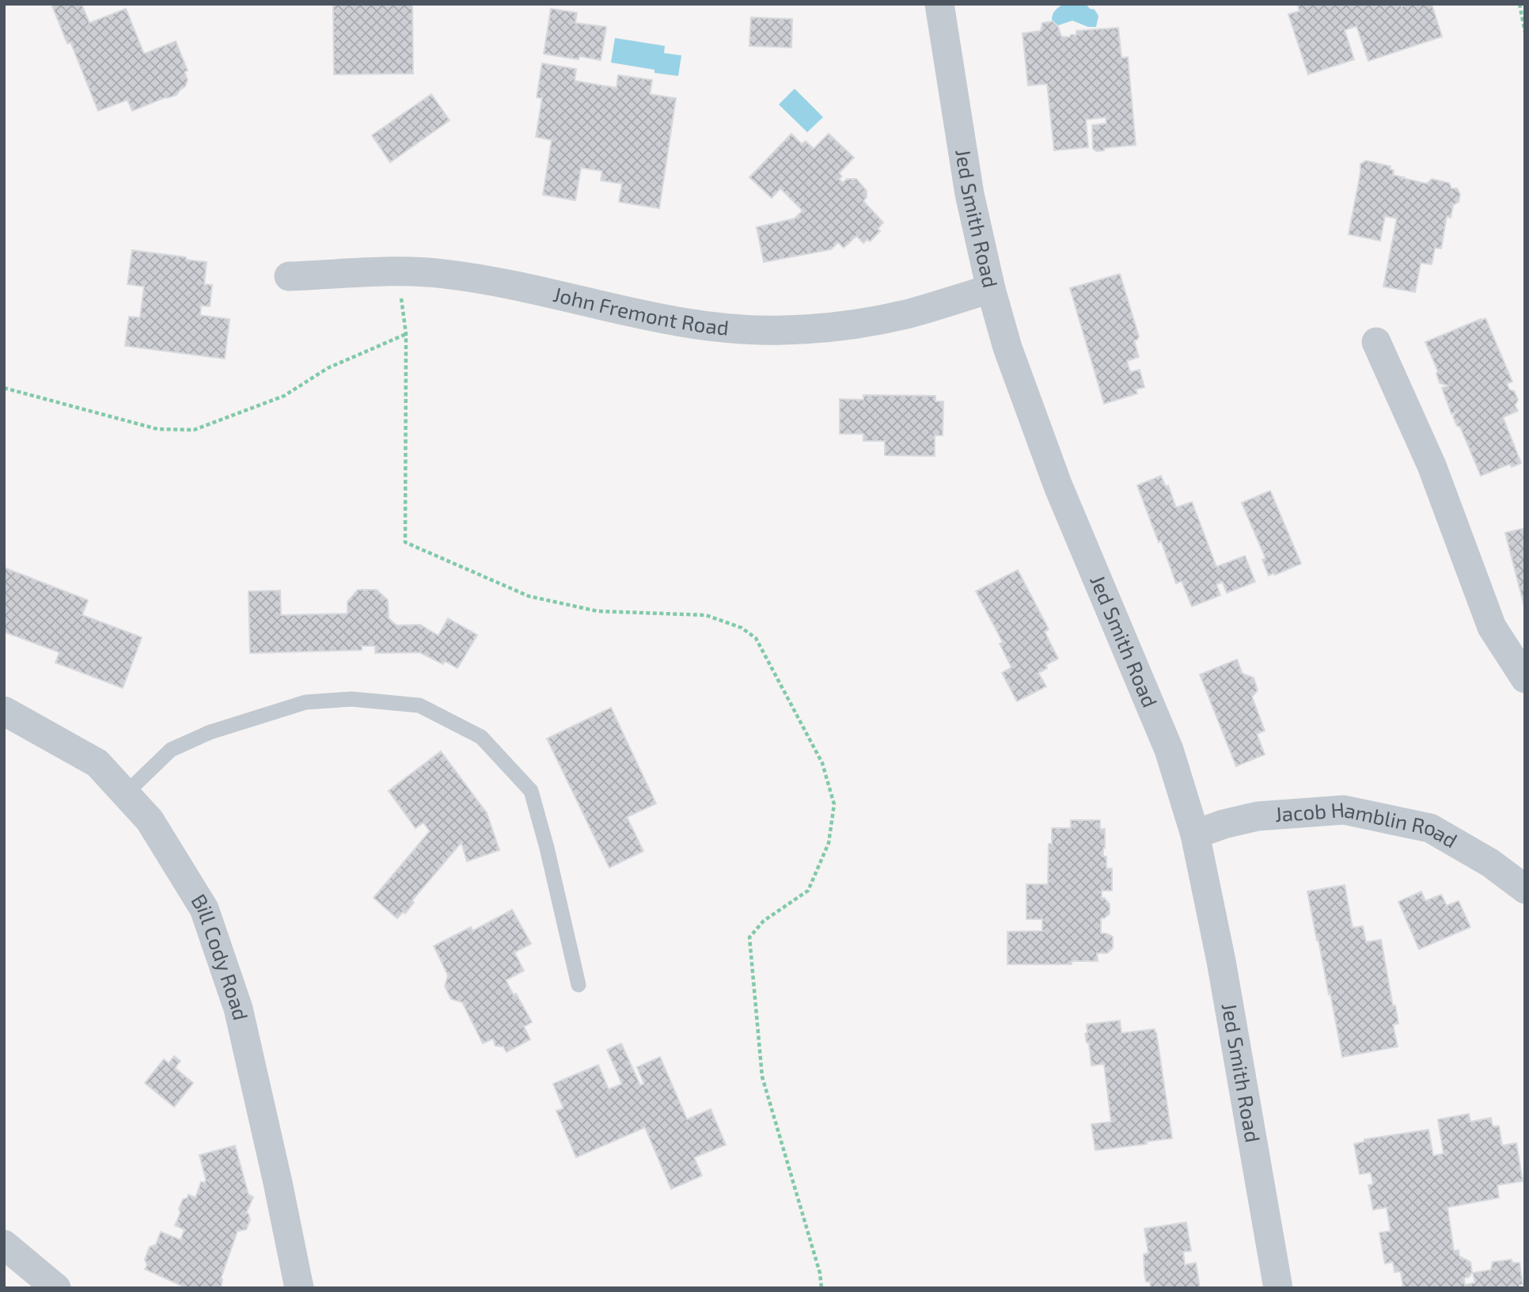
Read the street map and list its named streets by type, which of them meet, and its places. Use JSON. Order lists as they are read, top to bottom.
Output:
{
  "streets": {
    "street": [
      "Jed Smith Road",
      "John Fremont Road",
      "Jacob Hamblin Road",
      "Bill Cody Road"
    ]
  },
  "crossings": [
    ["Jed Smith Road", "John Fremont Road"],
    ["Jed Smith Road", "Jacob Hamblin Road"]
  ]
}
